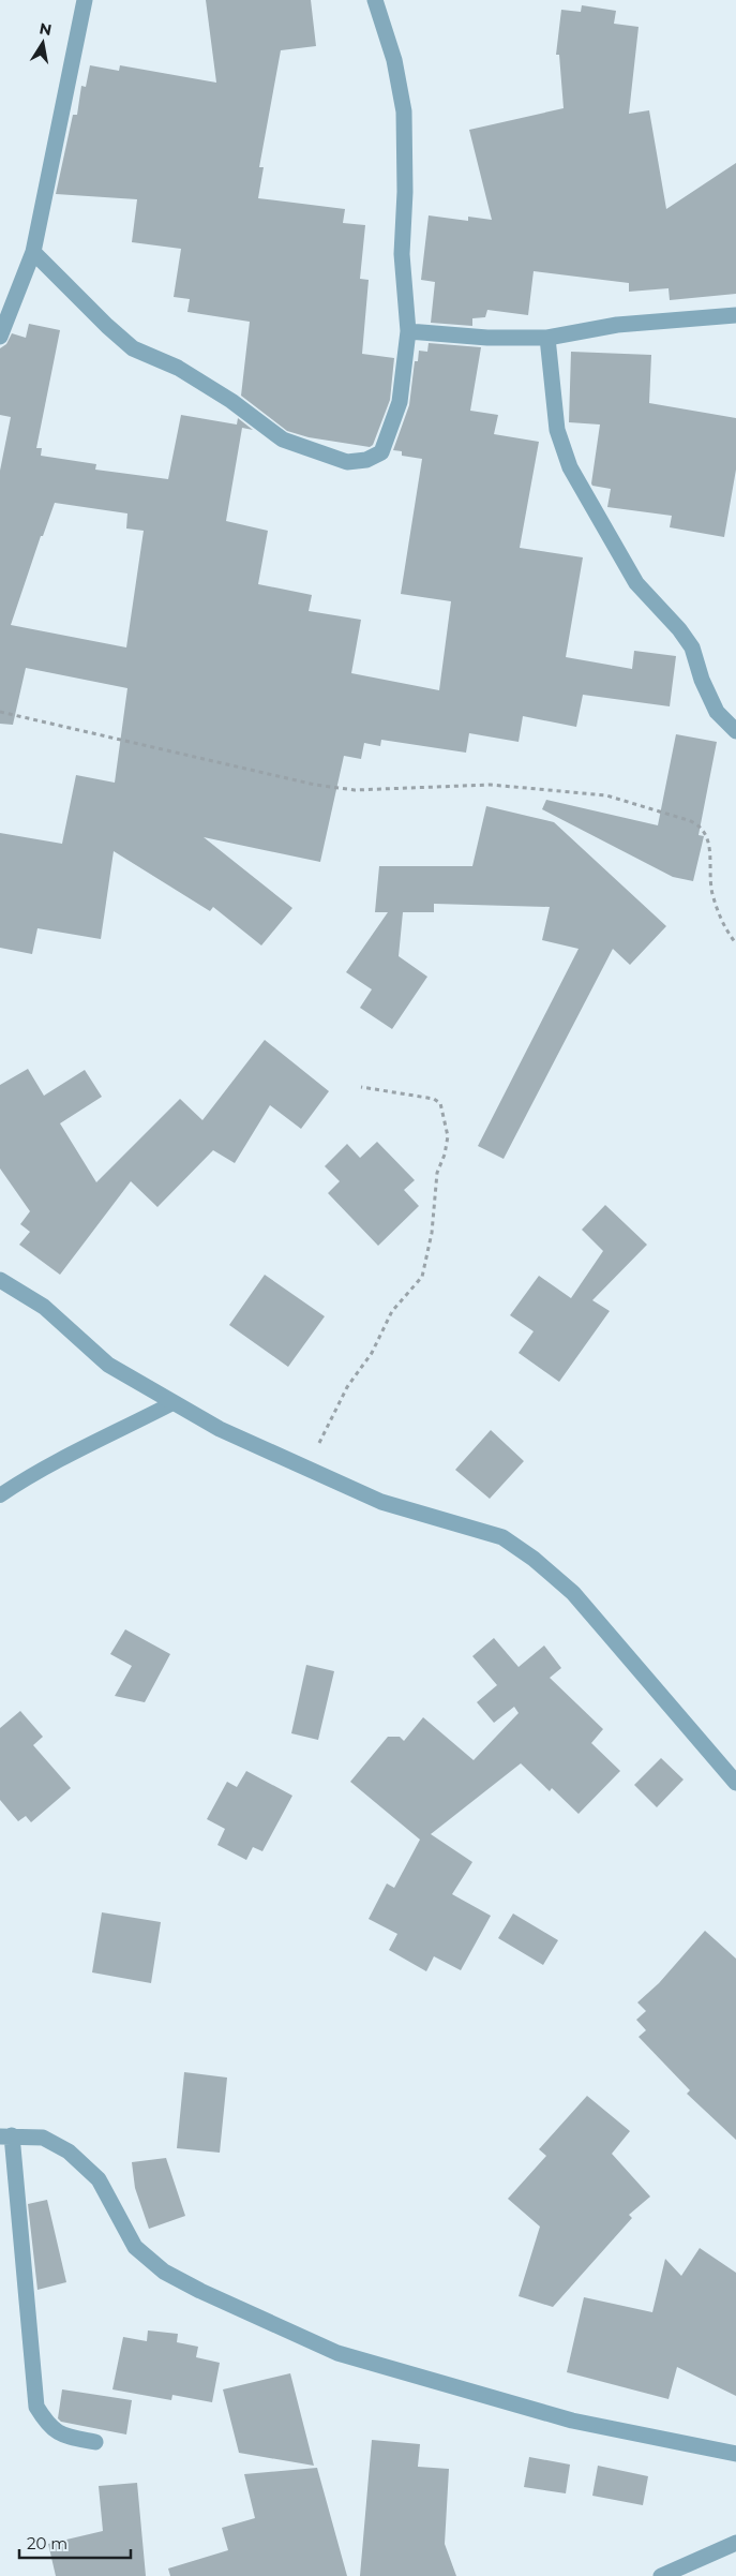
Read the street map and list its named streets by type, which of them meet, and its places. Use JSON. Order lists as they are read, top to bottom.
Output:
{
  "scale_bar": "20 m",
  "north": "top"
}
